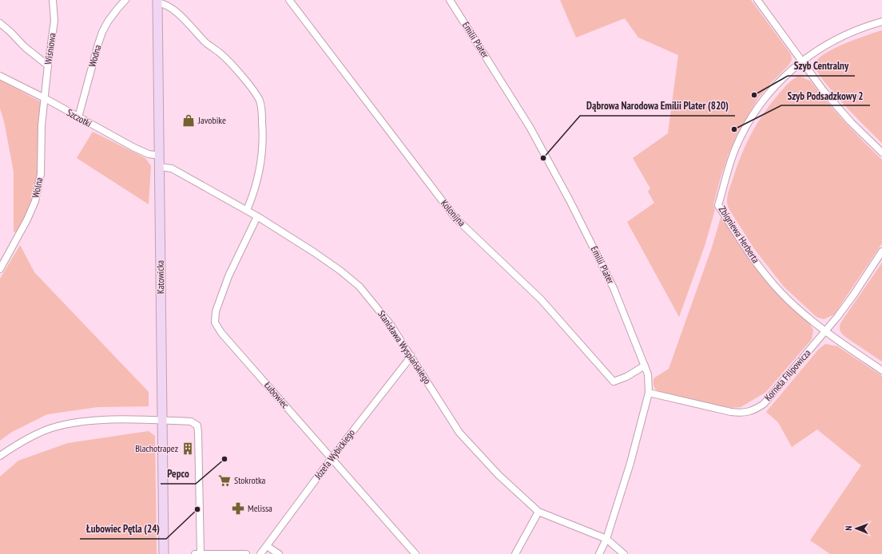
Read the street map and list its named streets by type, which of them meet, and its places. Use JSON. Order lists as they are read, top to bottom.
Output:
{
  "streets": {
    "street": [
      "Emilii Plater",
      "Wiśniowa",
      "Wodna",
      "Szczotki",
      "Wolna",
      "Kolonijna",
      "Zbigniewa Herberta",
      "Katowicka",
      "Stanisława Wyspiańskiego",
      "Kornela Filipowicza",
      "Łubowiec",
      "Józefa Wybickiego"
    ]
  },
  "crossings": [
    ["Emilii Plater", "Kolonijna"],
    ["Emilii Plater", "Stanisława Wyspiańskiego"],
    ["Emilii Plater", "Kornela Filipowicza"],
    ["Wiśniowa", "Szczotki"],
    ["Wiśniowa", "Wolna"],
    ["Wodna", "Szczotki"],
    ["Szczotki", "Wolna"],
    ["Szczotki", "Katowicka"],
    ["Zbigniewa Herberta", "Kornela Filipowicza"],
    ["Katowicka", "Stanisława Wyspiańskiego"],
    ["Stanisława Wyspiańskiego", "Łubowiec"],
    ["Stanisława Wyspiańskiego", "Józefa Wybickiego"],
    ["Łubowiec", "Józefa Wybickiego"]
  ],
  "places": {
    "other": [
      "Szyb Centralny",
      "Szyb Podsadzkowy 2",
      "Dąbrowa Narodowa Emilii Plater (820)",
      "Pepco",
      "Łubowiec Pętla (24)"
    ],
    "shop": ["Javobike"],
    "building": ["Blachotrapez"],
    "supermarket": ["Stokrotka"],
    "pharmacy": ["Melissa"]
  },
  "north": "left"
}
